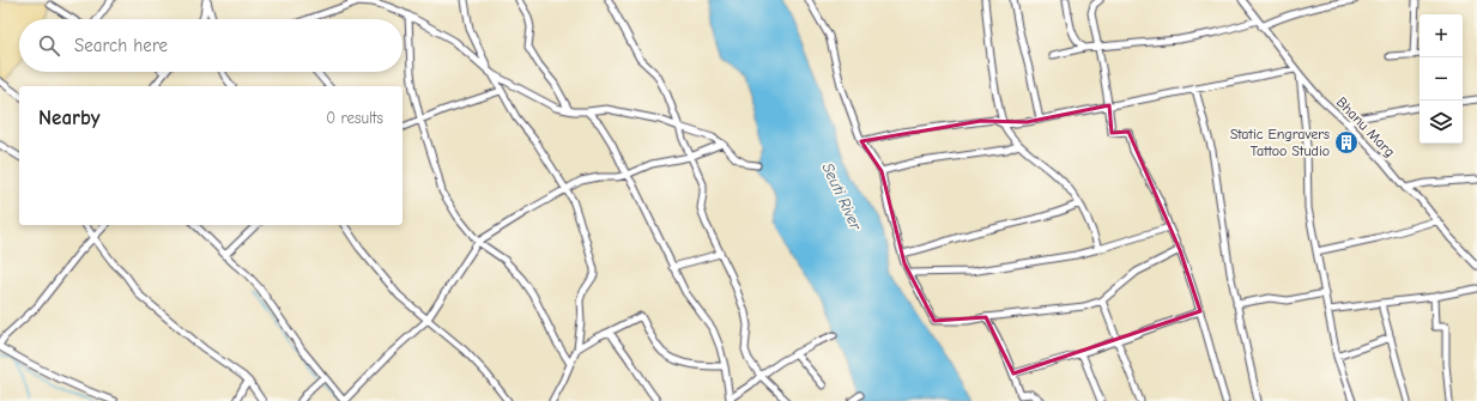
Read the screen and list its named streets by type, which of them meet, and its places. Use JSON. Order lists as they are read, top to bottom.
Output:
{
  "streets": {
    "street": ["Bhanu Marg"]
  },
  "water": ["Seuti River"],
  "places": {
    "building": ["Static Engravers Tattoo Studio"]
  },
  "page": {
    "map_buttons": ["+", "−"],
    "search": "Search here",
    "heading": ["Nearby", "0 results"]
  }
}
